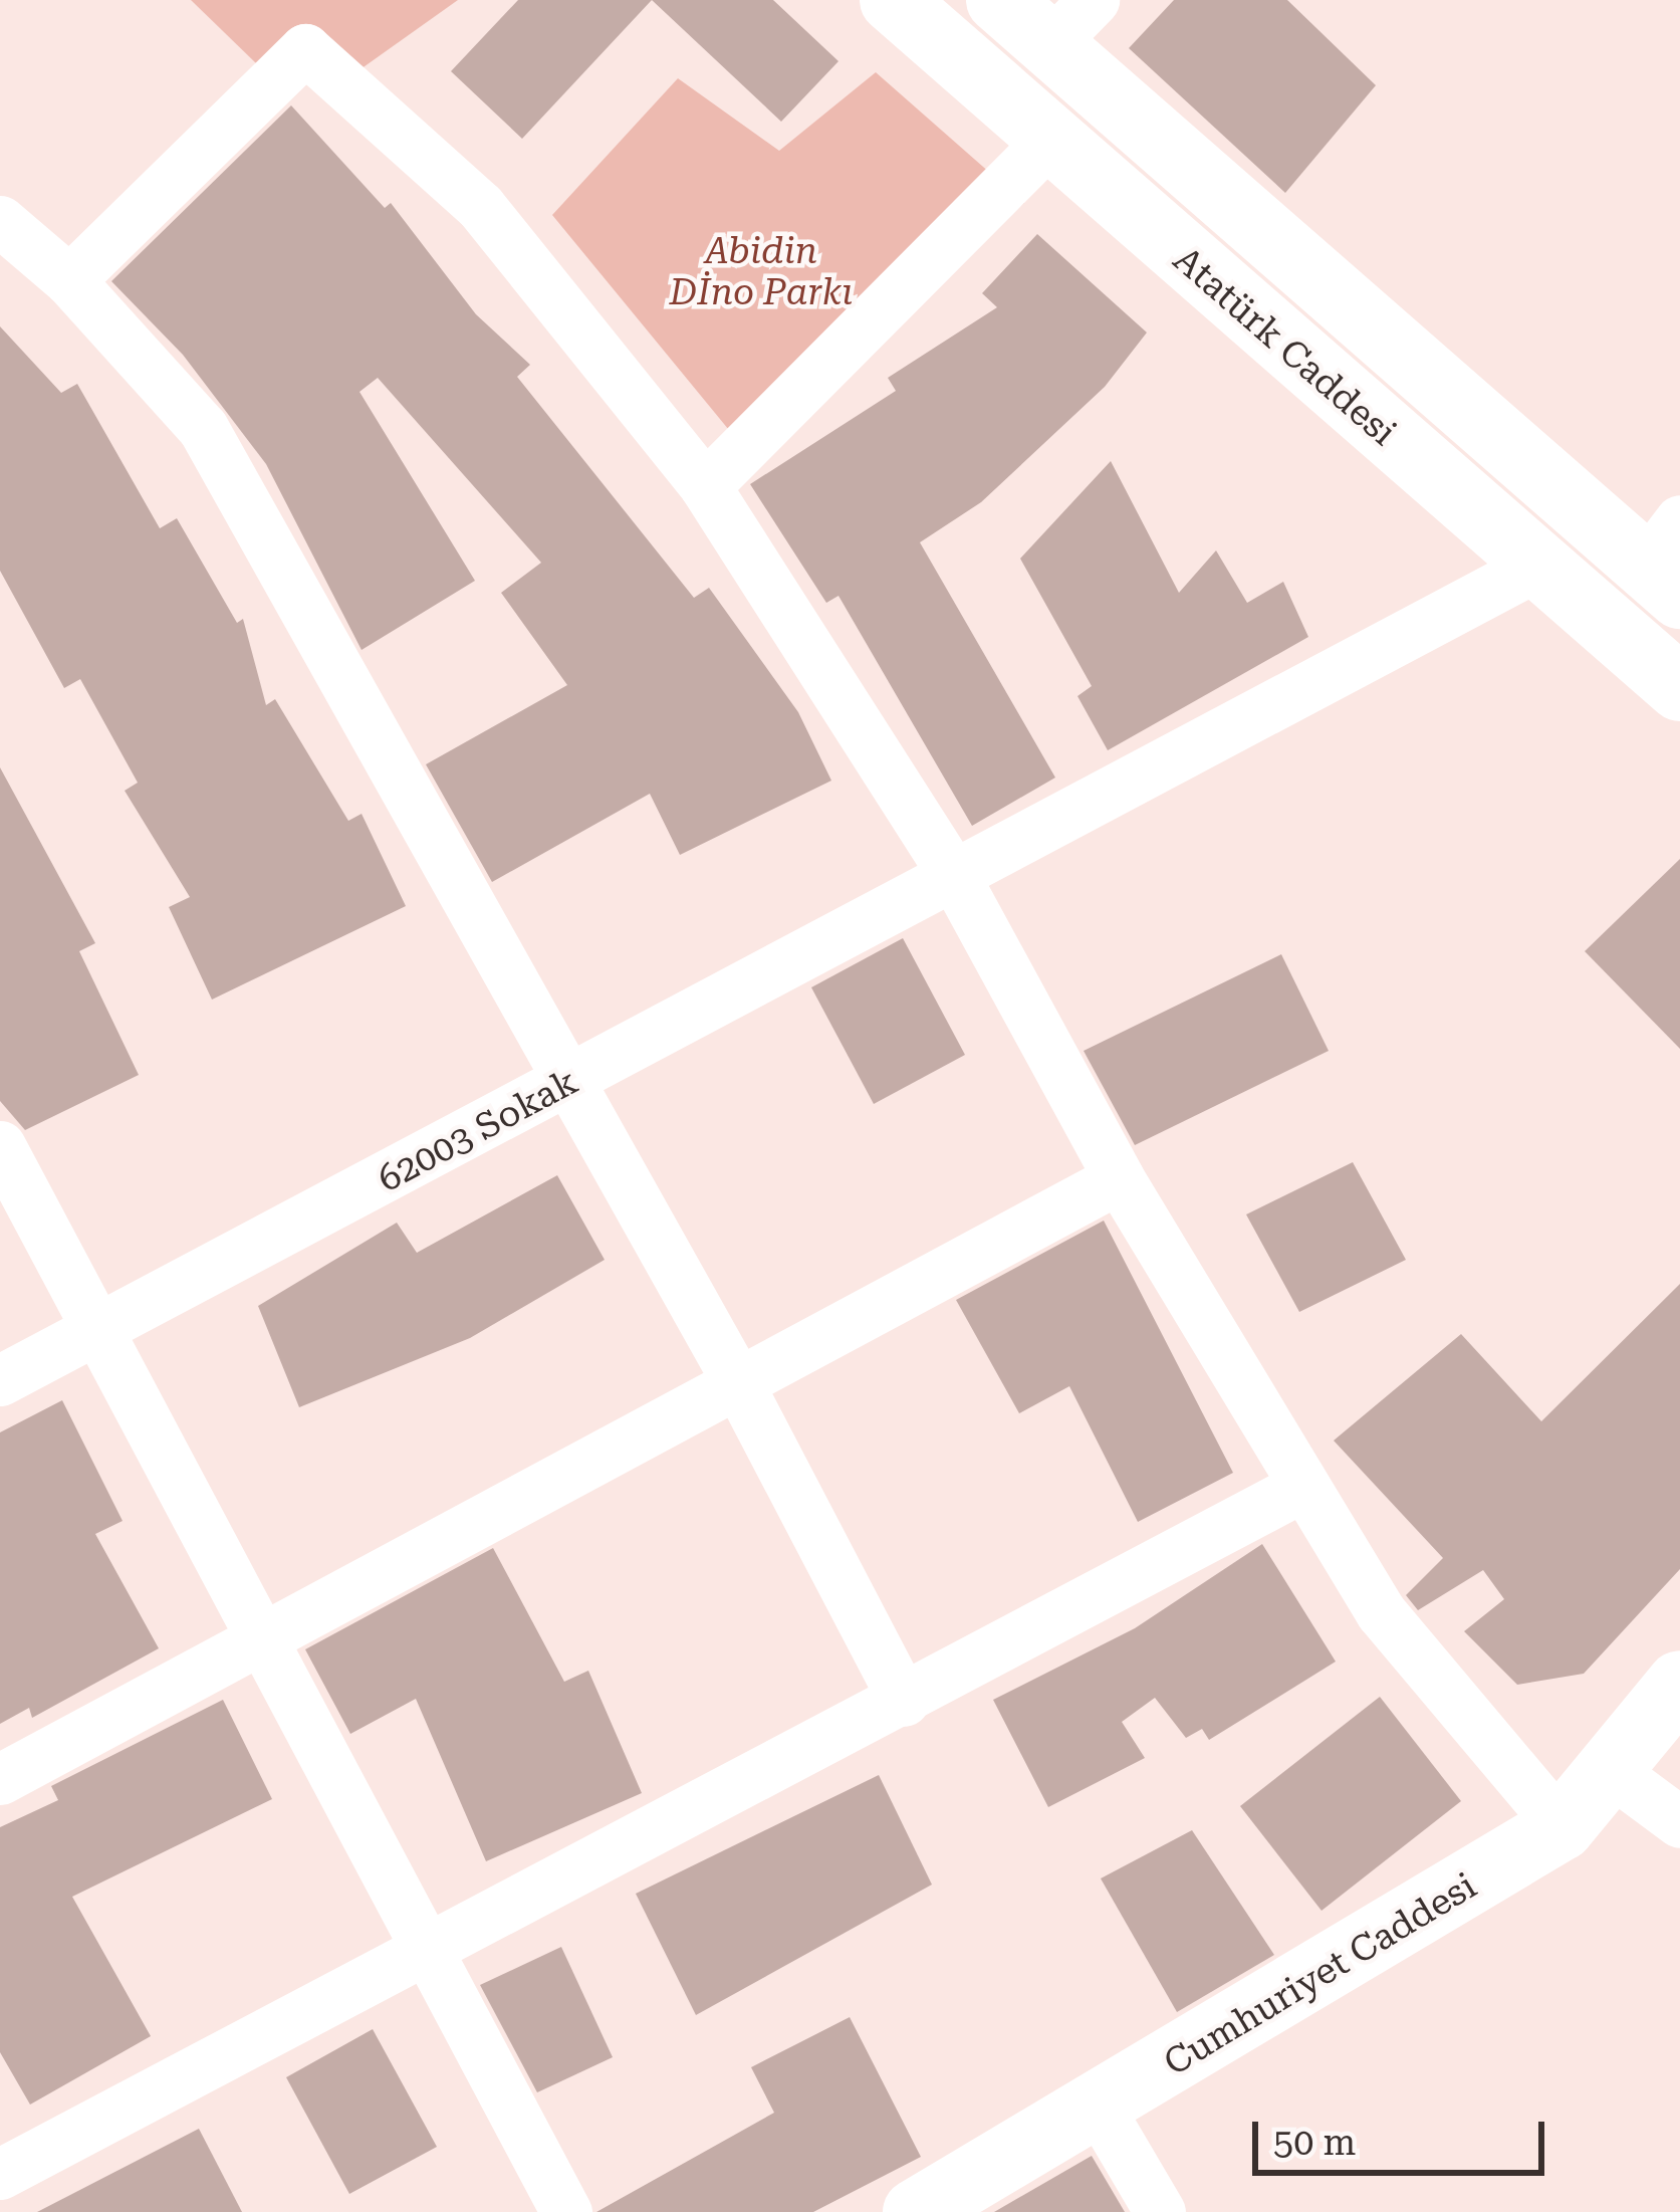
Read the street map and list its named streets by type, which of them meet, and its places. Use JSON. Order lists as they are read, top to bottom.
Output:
{
  "streets": {
    "main road": ["Atatürk Caddesi", "Cumhuriyet Caddesi"],
    "street": ["62003 Sokak"]
  },
  "crossings": [
    ["Atatürk Caddesi", "62003 Sokak"]
  ],
  "parks": ["Abidin Dİno Parkı"],
  "scale_bar": "50 m"
}
